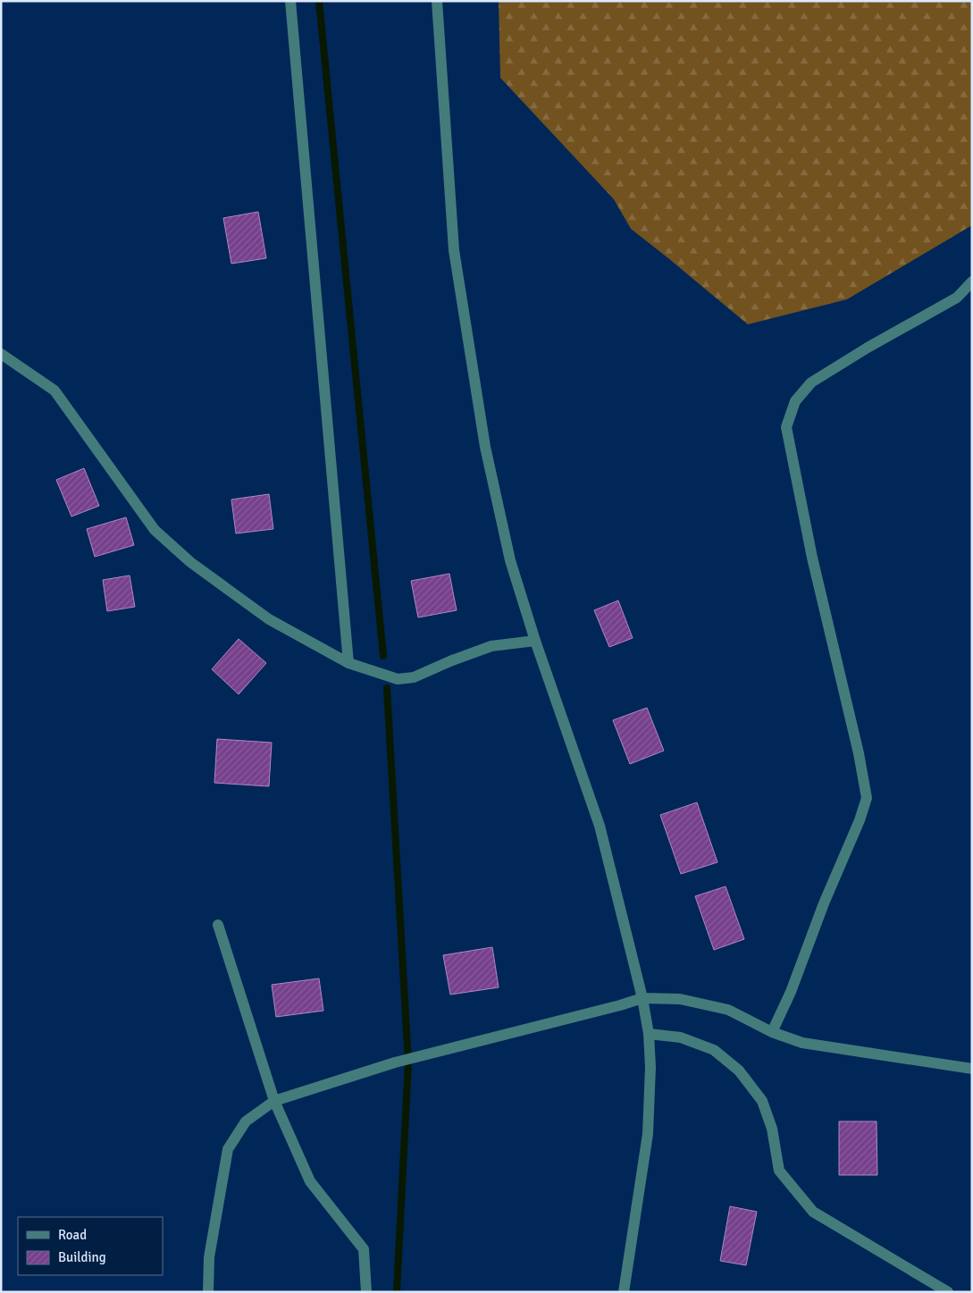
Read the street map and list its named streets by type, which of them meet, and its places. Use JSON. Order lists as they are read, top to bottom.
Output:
{
  "legend": ["Road", "Building"]
}
